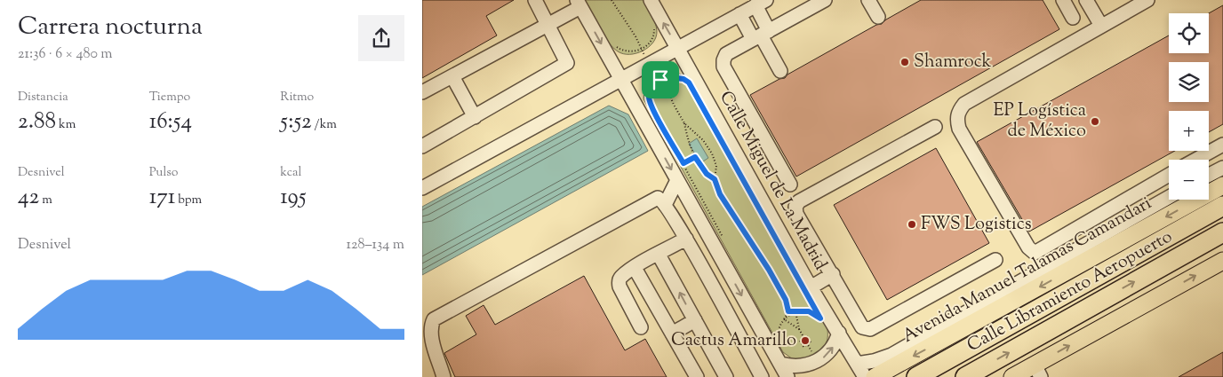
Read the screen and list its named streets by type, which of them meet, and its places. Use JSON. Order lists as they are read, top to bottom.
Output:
{
  "streets": {
    "highway": ["Calle Libramiento Aeropuerto"],
    "main road": ["Avenida Manuel Talamas Camandari"],
    "street": ["Calle Miguel de La Madrid"]
  },
  "places": [
    "Shamrock",
    "EP Logística de México",
    "FWS Logistics",
    "Cactus Amarillo"
  ],
  "page": {
    "heading": ["Carrera nocturna", "21:36 · 6 × 480 m"],
    "map_buttons": ["+", "−"],
    "stats": [
      ["Distancia", "2.88 km"],
      ["Tiempo", "16:54"],
      ["Ritmo", "5:52 /km"],
      ["Desnivel", "42 m"],
      ["Pulso", "171 bpm"],
      ["kcal", "195"]
    ],
    "chart": ["Desnivel", "128–134 m"]
  }
}
